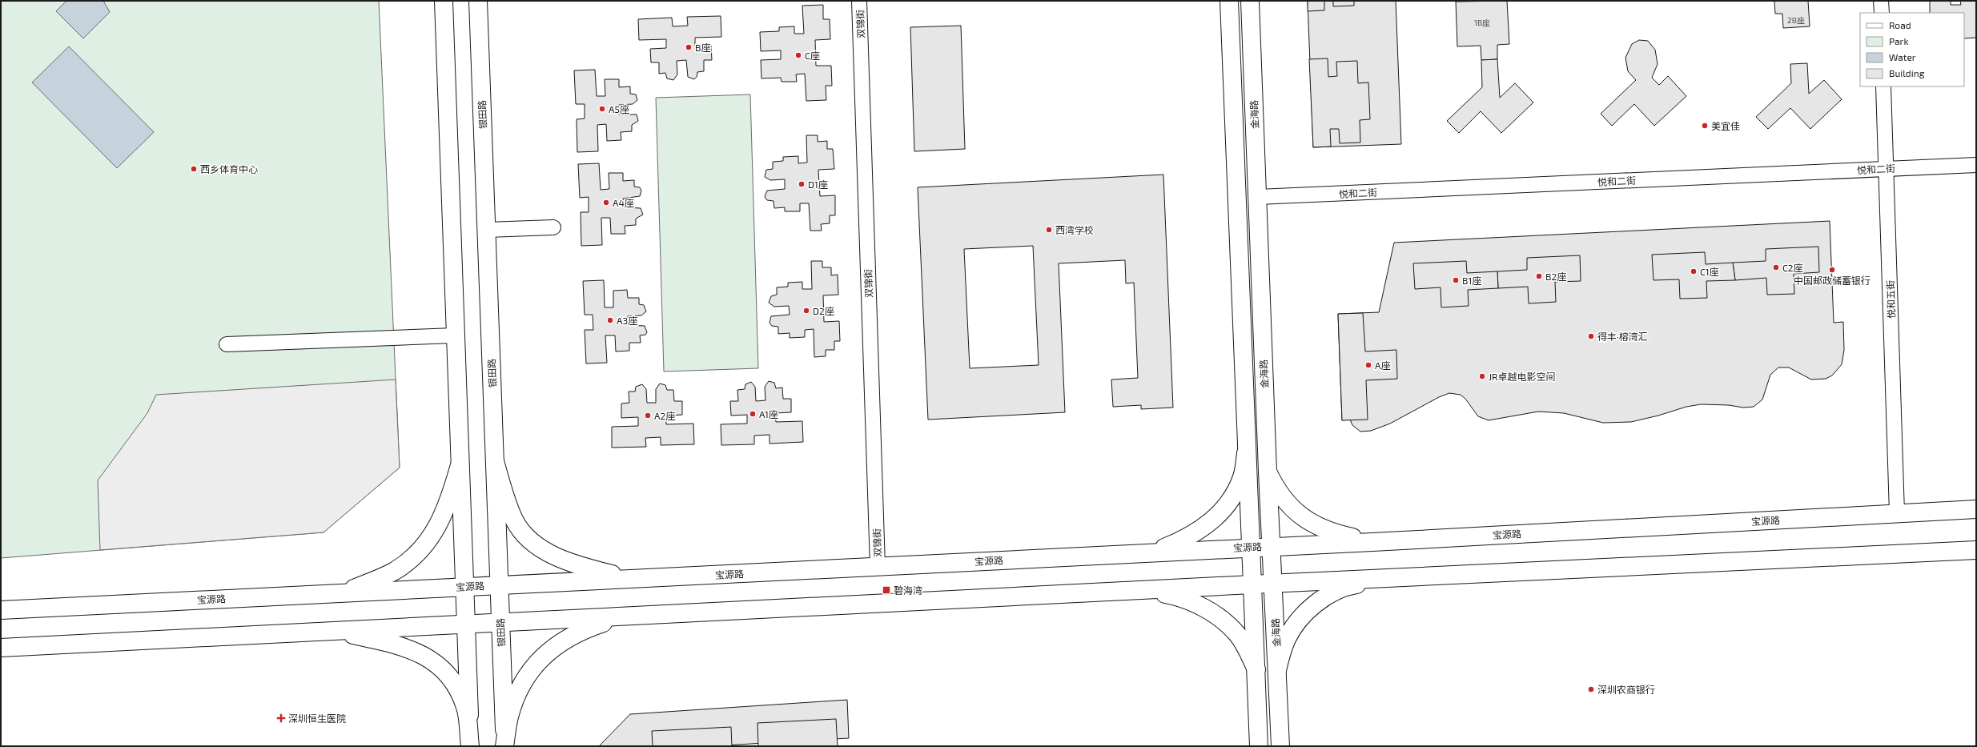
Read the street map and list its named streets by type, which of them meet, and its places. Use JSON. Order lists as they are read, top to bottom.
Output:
{
  "streets": {
    "main road": ["银田路", "金海路", "宝源路"],
    "street": ["双锦街", "悦和二街", "悦和五街"]
  },
  "crossings": [
    ["双锦街", "宝源路"],
    ["银田路", "宝源路"],
    ["金海路", "悦和二街"],
    ["金海路", "宝源路"],
    ["悦和二街", "悦和五街"],
    ["悦和五街", "宝源路"]
  ],
  "places": {
    "other": [
      "B座",
      "C座",
      "A5座",
      "美宜佳",
      "西乡体育中心",
      "D1座",
      "A4座",
      "西湾学校",
      "C2座",
      "中国邮政储蓄银行",
      "C1座",
      "B2座",
      "B1座",
      "D2座",
      "A3座",
      "得丰·榕湾汇",
      "A座",
      "JR卓越电影空间",
      "A1座",
      "A2座",
      "深圳农商银行"
    ],
    "transit": ["碧海湾"],
    "health": ["深圳恒生医院"]
  },
  "house_numbers": ["2B座", "1B座"],
  "legend": [
    "Road",
    "Park",
    "Water",
    "Building"
  ]
}
